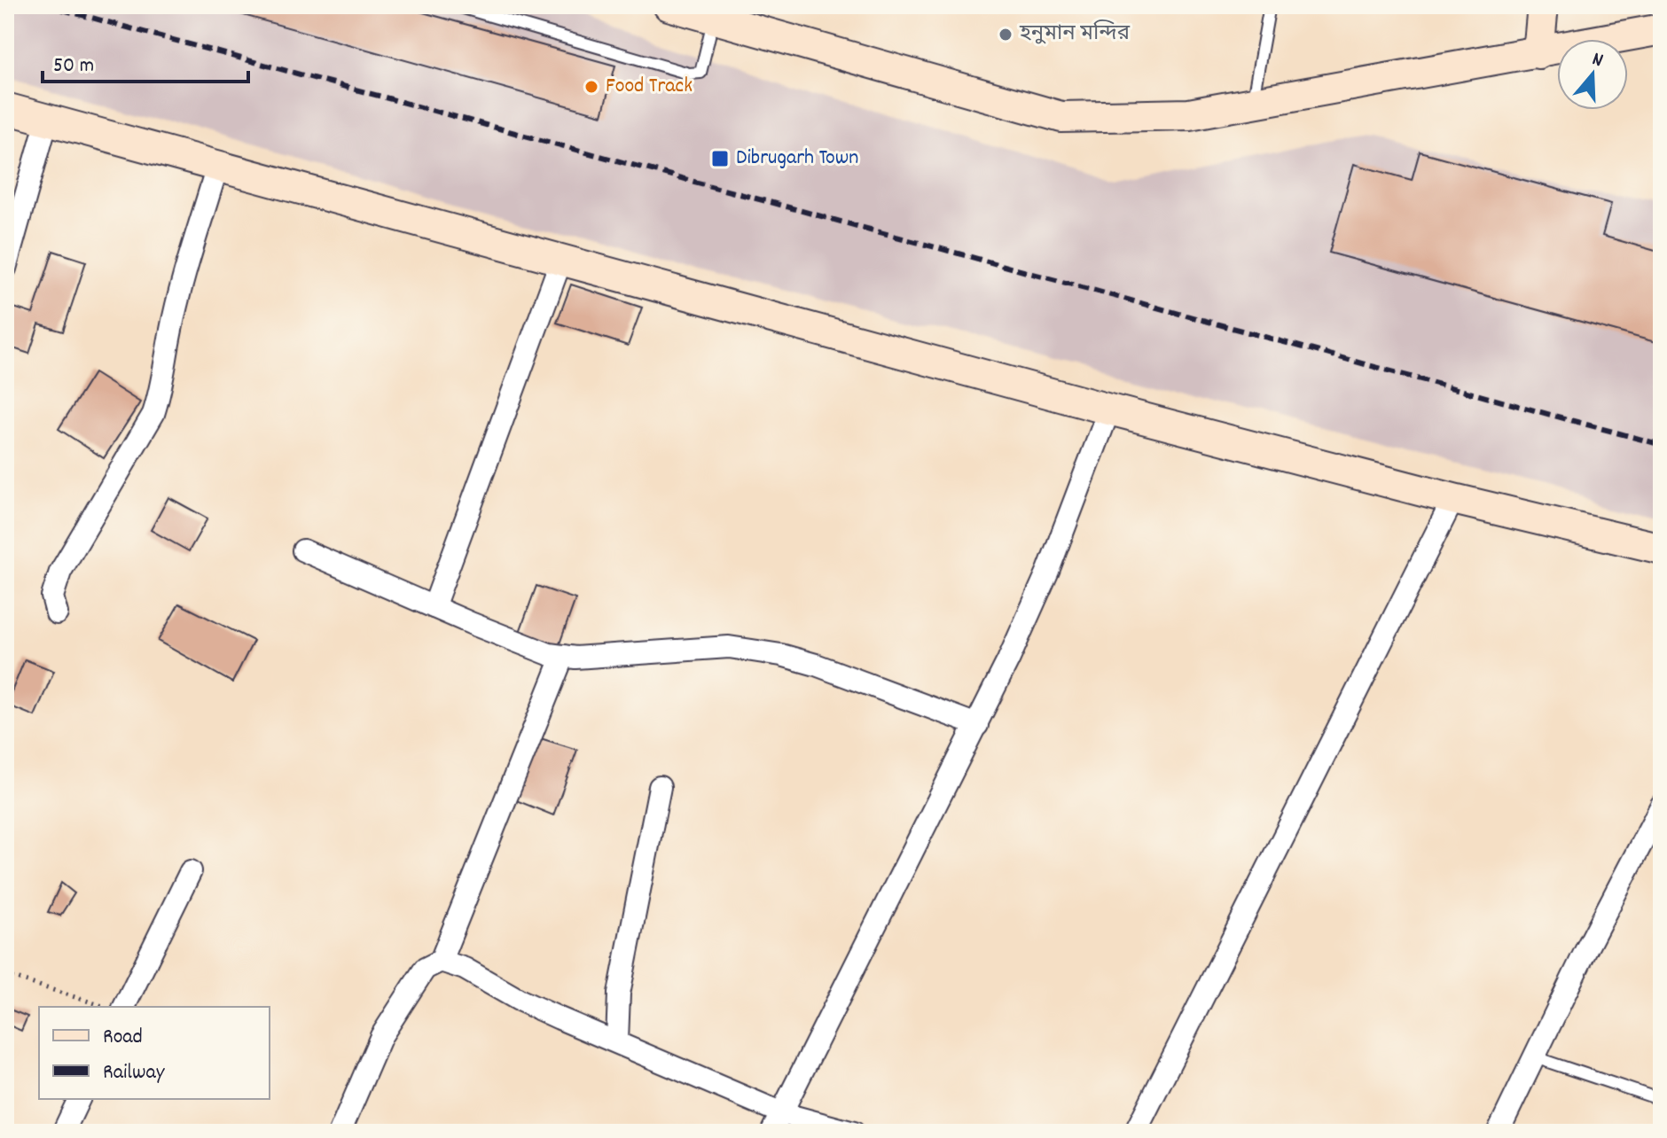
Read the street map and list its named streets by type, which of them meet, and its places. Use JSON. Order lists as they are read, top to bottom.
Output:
{
  "places": {
    "other": ["হনুমান মন্দির", "Food Track"],
    "transit": ["Dibrugarh Town"]
  },
  "legend": ["Road", "Railway"],
  "scale_bar": "50 m",
  "north": "top"
}
